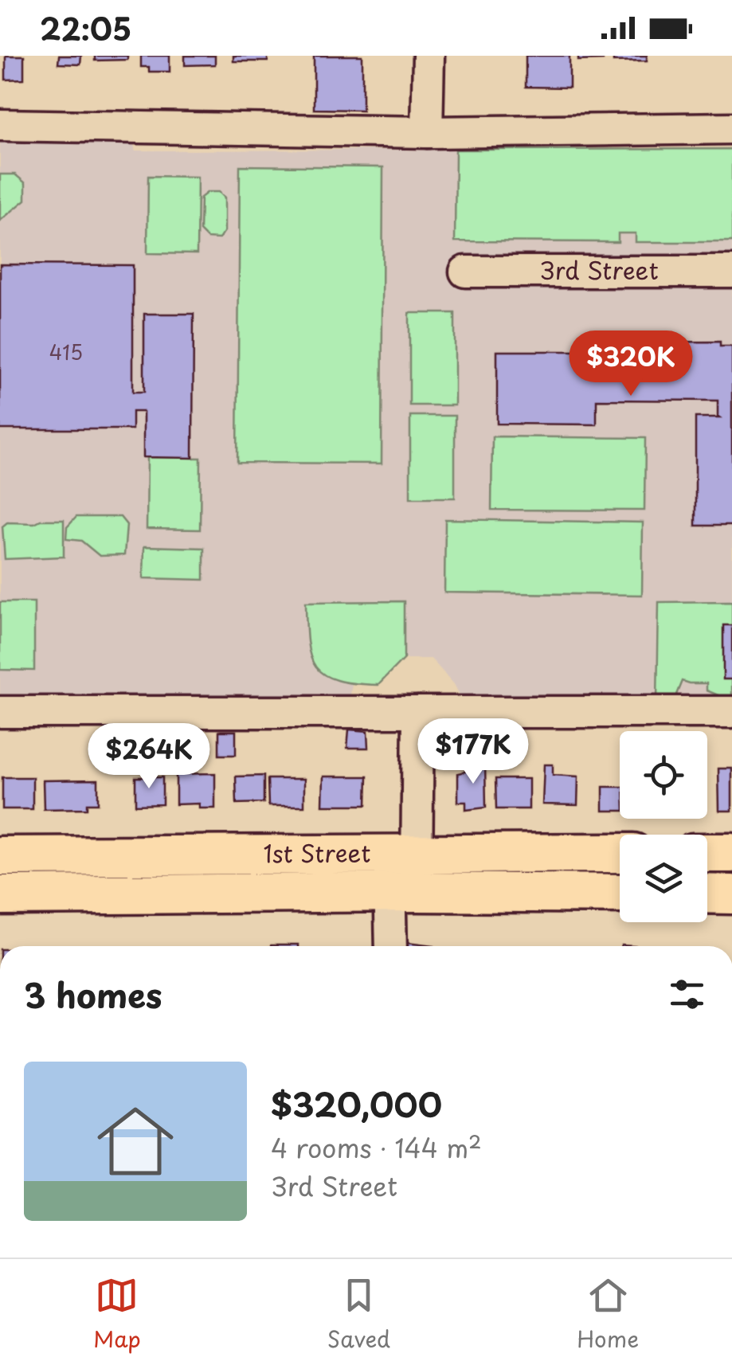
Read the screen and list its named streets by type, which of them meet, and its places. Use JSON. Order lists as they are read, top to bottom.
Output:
{
  "streets": {
    "main road": ["1st Street"],
    "street": ["3rd Street"]
  },
  "house_numbers": ["415"],
  "page": {
    "status": "22:05",
    "price": ["$320K", "$177K", "$264K"],
    "heading": "3 homes",
    "list": [
      {
        "name": "$320,000",
        "note": "4 rooms · 144 m² · 3rd Street"
      }
    ],
    "tabs": ["Map", "Saved", "Home"]
  }
}
